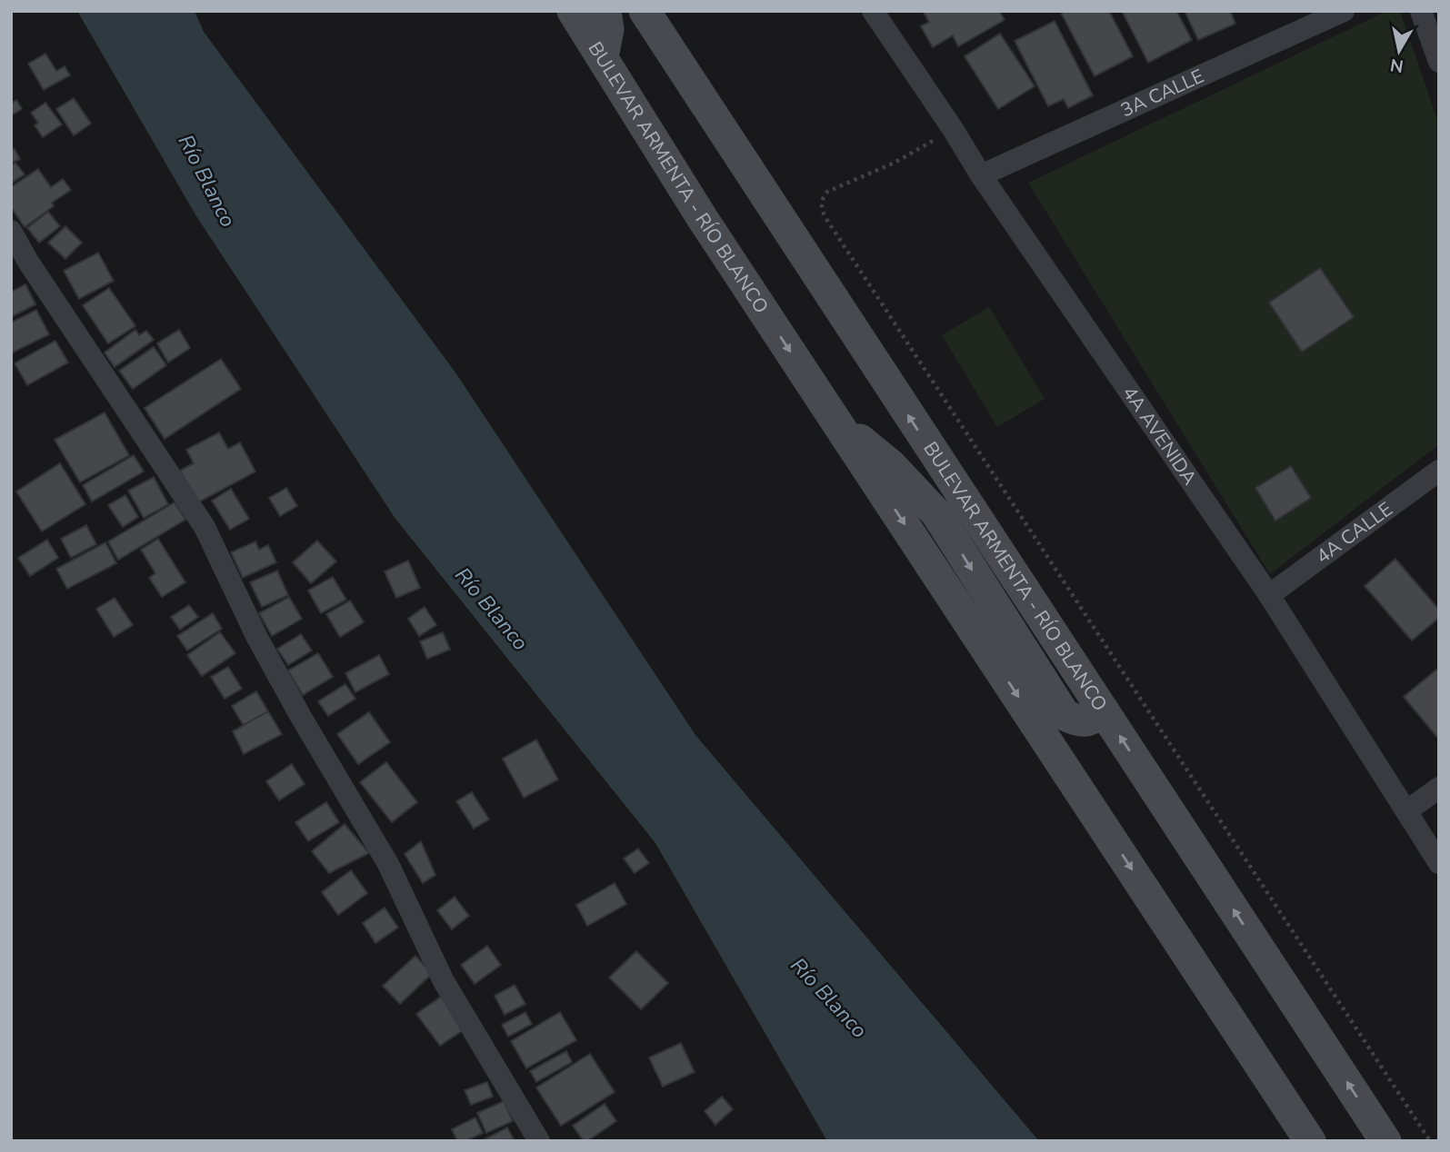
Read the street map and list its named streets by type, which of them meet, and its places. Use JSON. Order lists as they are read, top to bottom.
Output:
{
  "streets": {
    "main road": ["BULEVAR ARMENTA - RÍO BLANCO"],
    "street": ["3A CALLE", "4A AVENIDA", "4A CALLE"]
  },
  "crossings": [
    ["3A CALLE", "4A AVENIDA"],
    ["4A AVENIDA", "4A CALLE"]
  ],
  "water": ["Río Blanco"],
  "north": "bottom"
}
